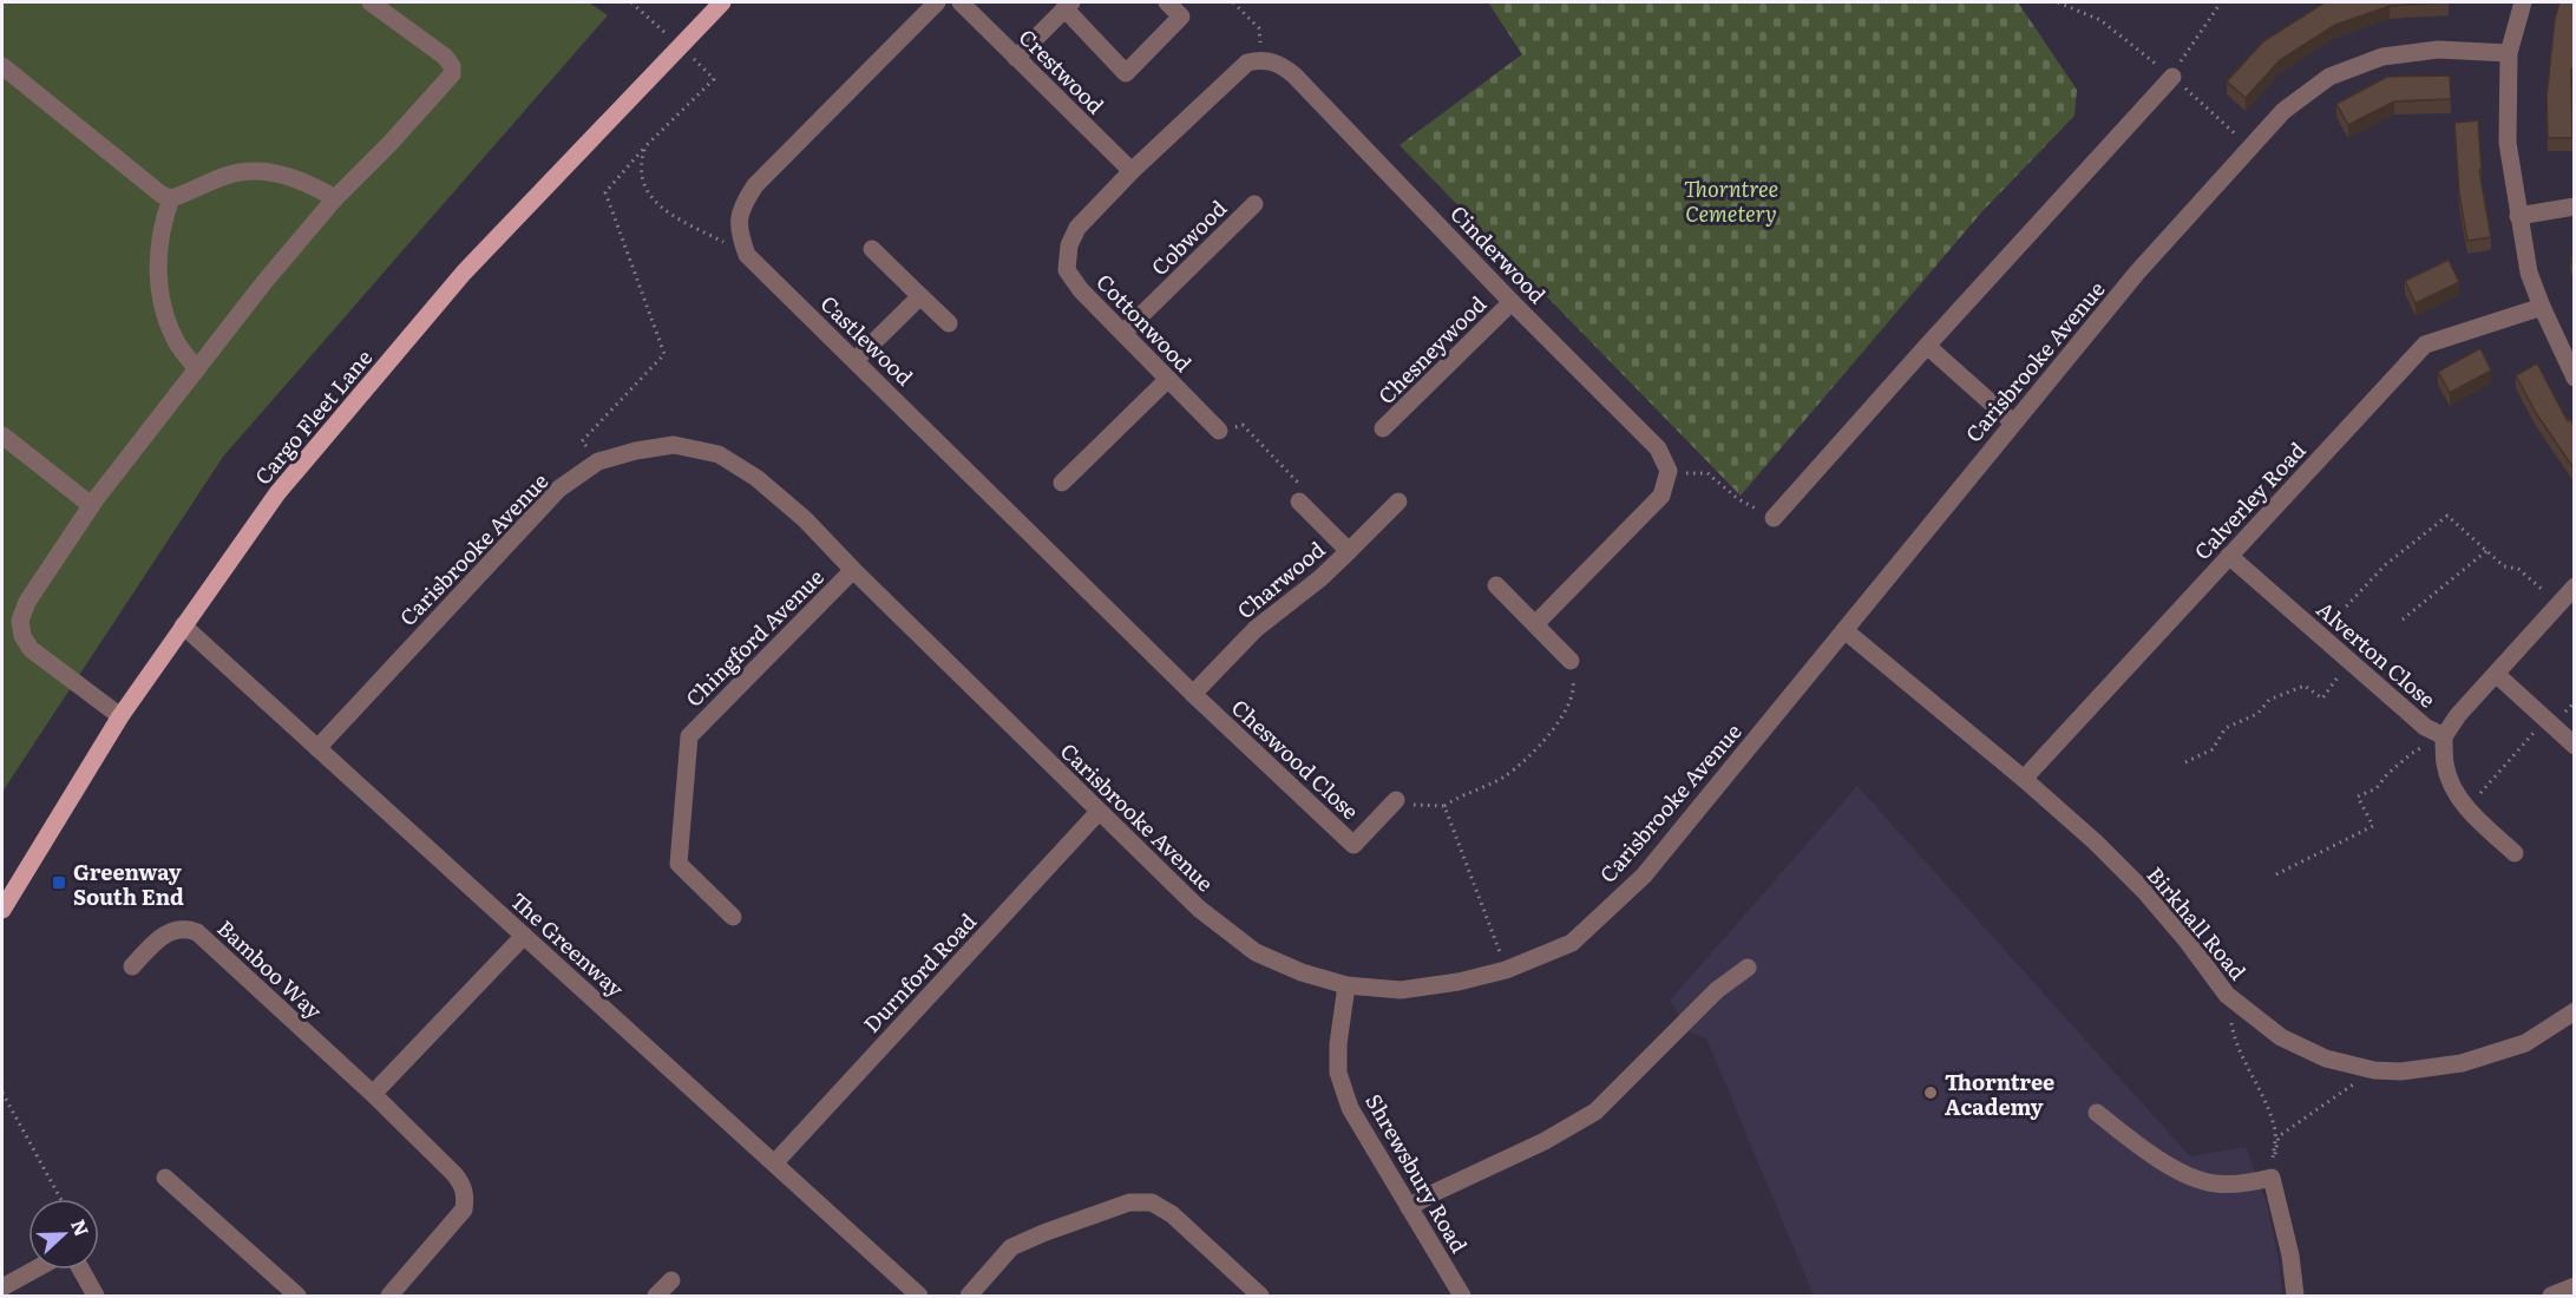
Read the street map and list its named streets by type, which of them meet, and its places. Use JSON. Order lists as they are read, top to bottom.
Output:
{
  "streets": {
    "main road": ["Cargo Fleet Lane"],
    "street": [
      "Crestwood",
      "Cobwood",
      "Cinderwood",
      "Cottonwood",
      "Castlewood",
      "Chesneywood",
      "Carisbrooke Avenue",
      "Calverley Road",
      "Charwood",
      "Chingford Avenue",
      "Alverton Close",
      "Cheswood Close",
      "Birkhall Road",
      "The Greenway",
      "Bamboo Way",
      "Durnford Road",
      "Shrewsbury Road"
    ]
  },
  "crossings": [
    ["Crestwood", "Cottonwood"],
    ["Cobwood", "Cottonwood"],
    ["Cinderwood", "Chesneywood"],
    ["Castlewood", "Charwood"],
    ["Castlewood", "Cheswood Close"],
    ["Carisbrooke Avenue", "Chingford Avenue"],
    ["Carisbrooke Avenue", "Birkhall Road"],
    ["Carisbrooke Avenue", "The Greenway"],
    ["Carisbrooke Avenue", "Durnford Road"],
    ["Carisbrooke Avenue", "Shrewsbury Road"],
    ["Cargo Fleet Lane", "The Greenway"],
    ["Calverley Road", "Alverton Close"],
    ["Calverley Road", "Birkhall Road"],
    ["Charwood", "Cheswood Close"],
    ["The Greenway", "Durnford Road"]
  ],
  "parks": ["Thorntree Cemetery"],
  "places": {
    "transit": ["Greenway South End"],
    "other": ["Thorntree Academy"]
  },
  "north": "right"
}
